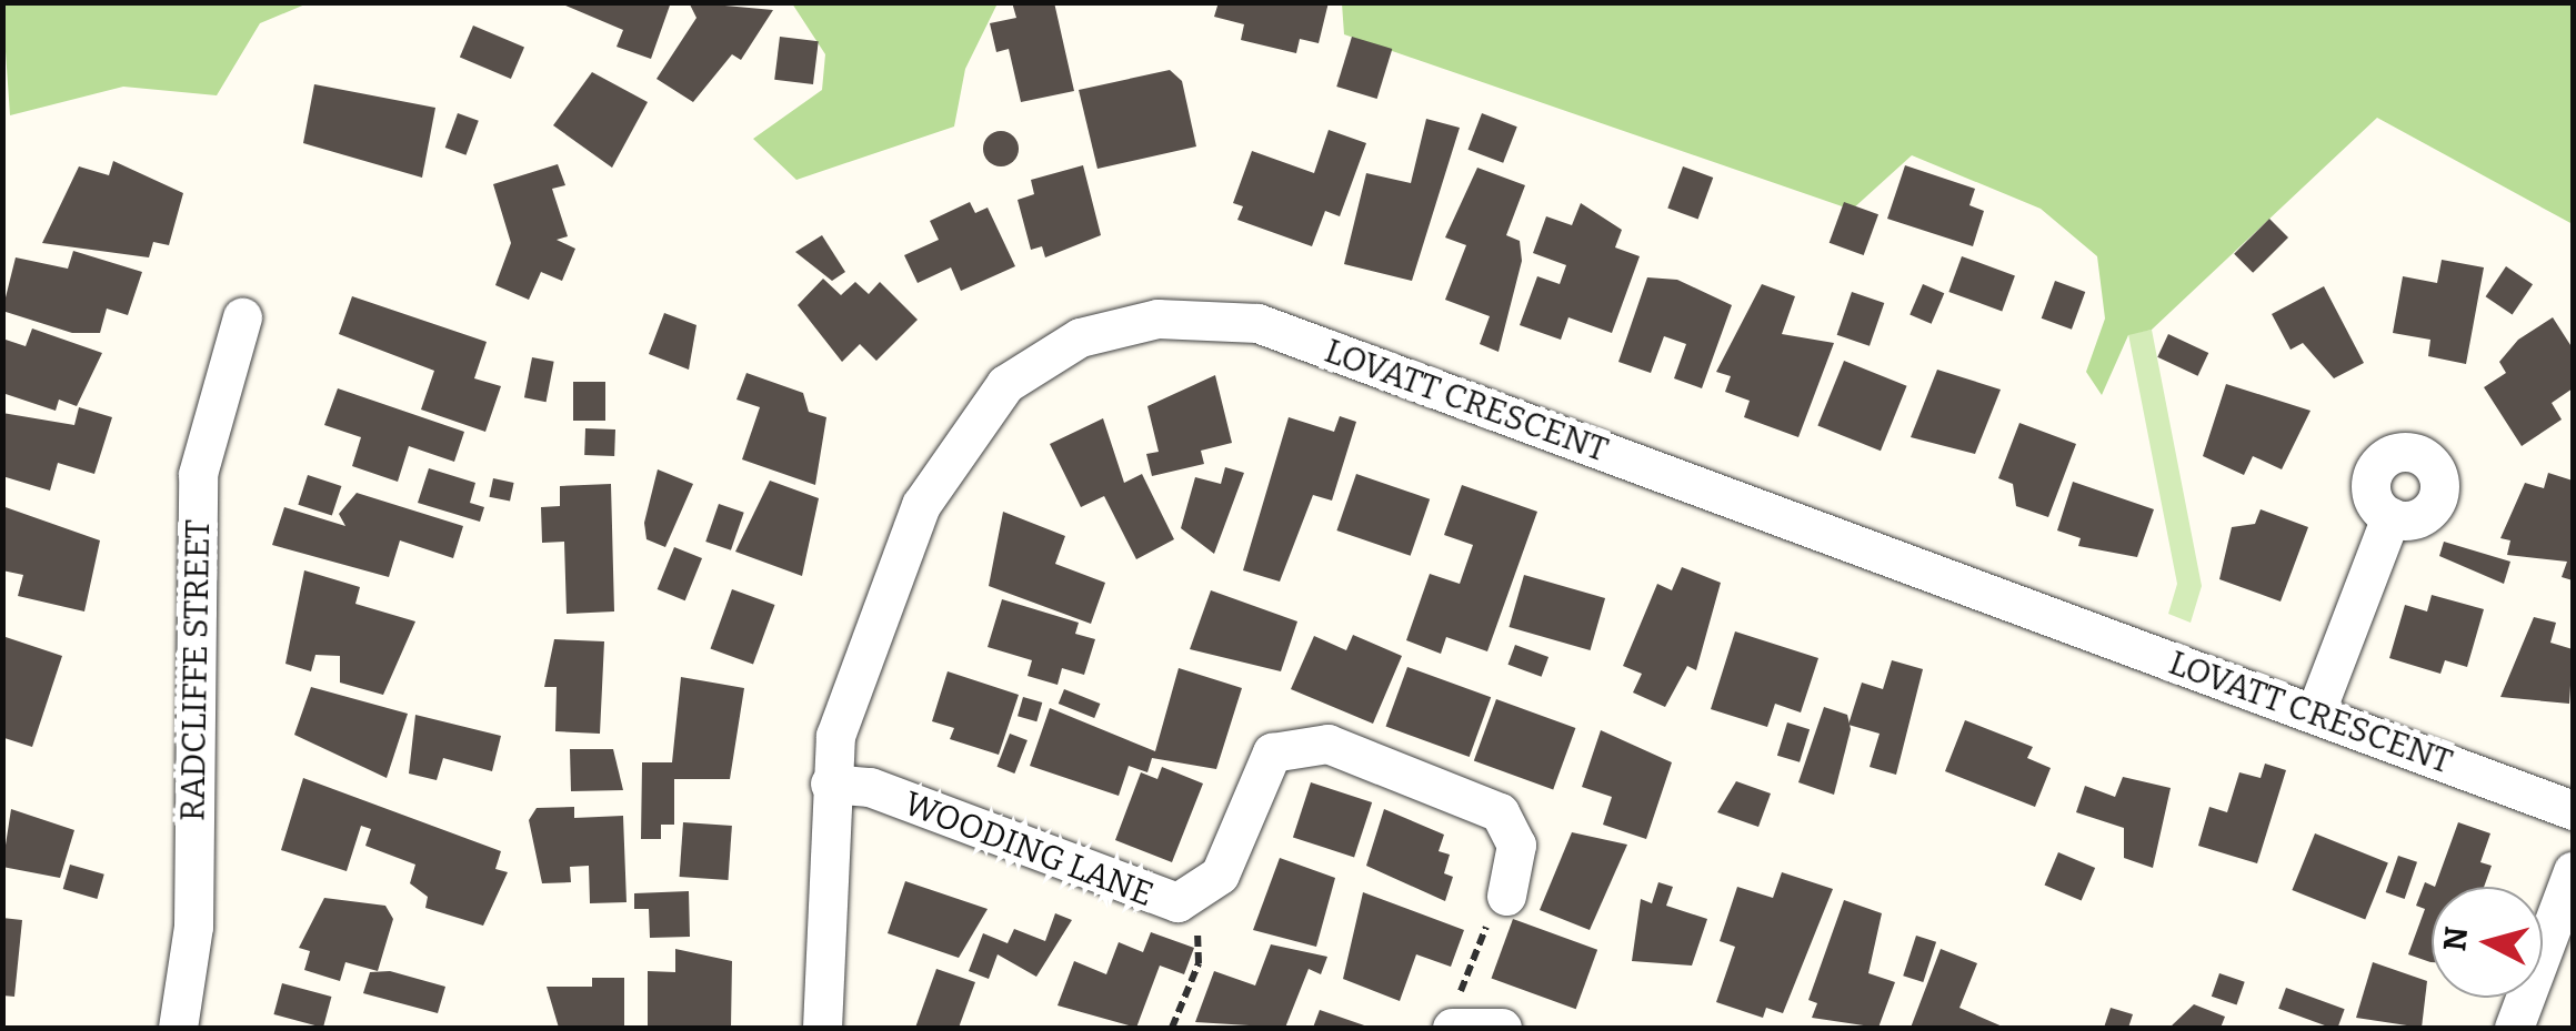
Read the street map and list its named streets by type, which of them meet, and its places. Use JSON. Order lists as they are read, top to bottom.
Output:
{
  "streets": {
    "street": ["LOVATT CRESCENT", "RADCLIFFE STREET", "WOODING LANE"]
  },
  "crossings": [
    ["LOVATT CRESCENT", "WOODING LANE"]
  ],
  "north": "left"
}
